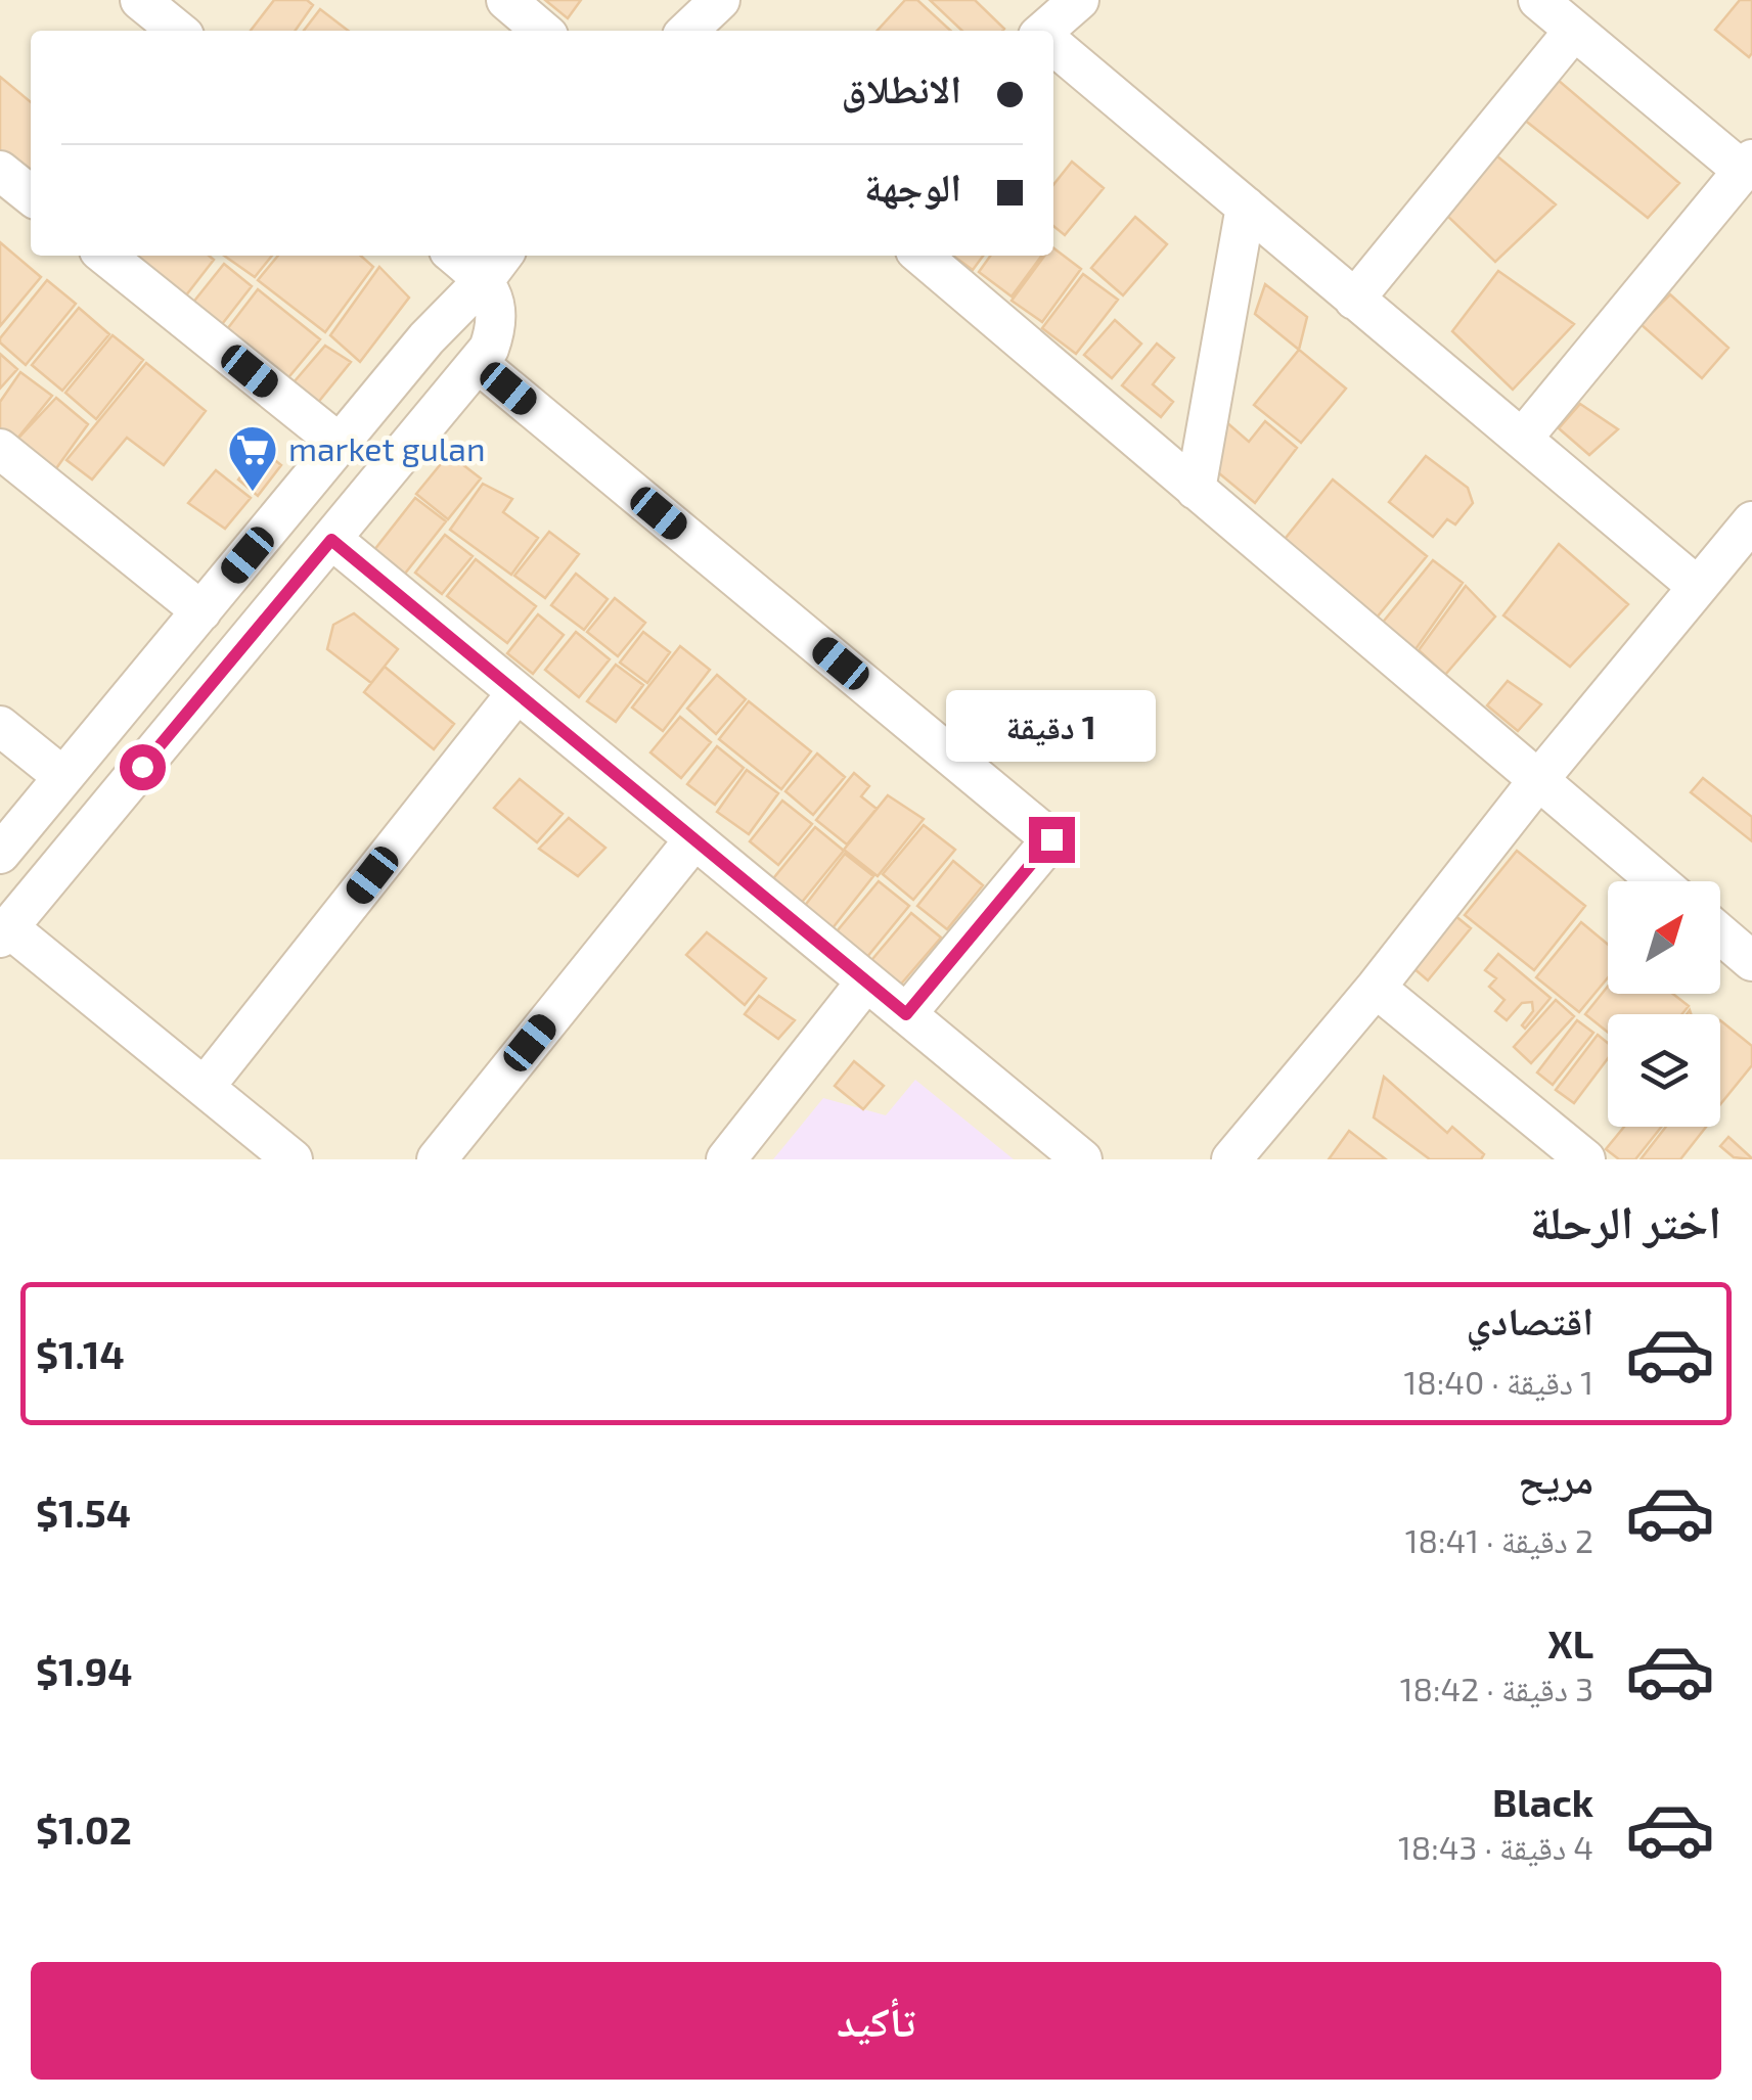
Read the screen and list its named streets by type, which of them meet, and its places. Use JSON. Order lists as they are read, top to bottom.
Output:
{
  "places": {
    "supermarket": ["market gulan"]
  },
  "north": "top right",
  "page": {
    "banner": ["الانطلاق", "الوجهة"],
    "bubble": "1 دقيقة",
    "heading": "اختر الرحلة",
    "list": [
      {
        "name": "اقتصادي",
        "note": "1 دقيقة · 18:40",
        "value": "$1.14"
      },
      {
        "name": "مريح",
        "note": "2 دقيقة · 18:41",
        "value": "$1.54"
      },
      {
        "name": "XL",
        "note": "3 دقيقة · 18:42",
        "value": "$1.94"
      },
      {
        "name": "Black",
        "note": "4 دقيقة · 18:43",
        "value": "$1.02"
      }
    ],
    "buttons": "تأكيد"
  }
}
